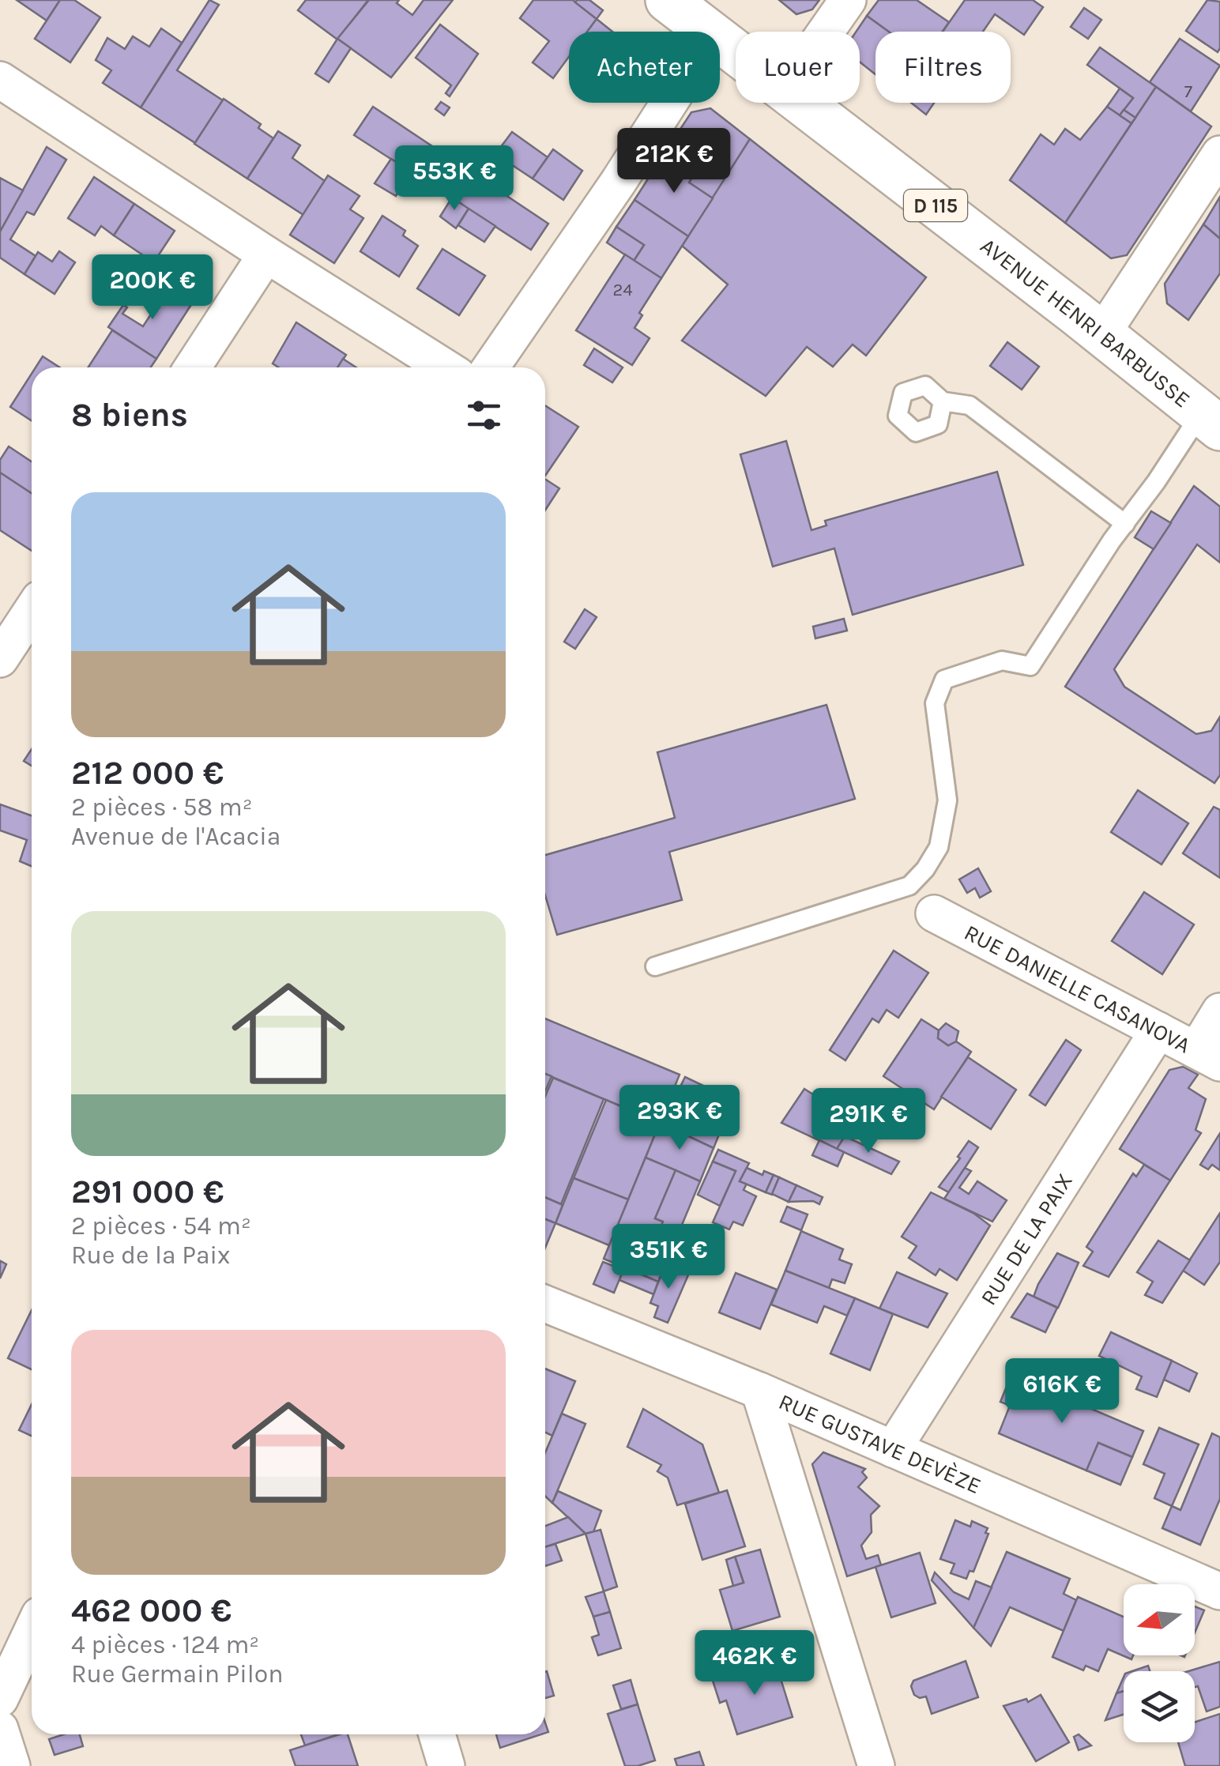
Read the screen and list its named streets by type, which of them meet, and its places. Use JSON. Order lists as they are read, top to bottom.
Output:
{
  "streets": {
    "main road": ["D 115", "AVENUE HENRI BARBUSSE"],
    "street": ["RUE DANIELLE CASANOVA", "RUE DE LA PAIX", "RUE GUSTAVE DEVÈZE"]
  },
  "crossings": [
    ["RUE DANIELLE CASANOVA", "RUE DE LA PAIX"],
    ["RUE DE LA PAIX", "RUE GUSTAVE DEVÈZE"]
  ],
  "house_numbers": ["7", "24"],
  "north": "left",
  "page": {
    "chip": ["Acheter", "Louer", "Filtres"],
    "price": [
      "212K €",
      "553K €",
      "200K €",
      "293K €",
      "291K €",
      "351K €",
      "616K €",
      "462K €"
    ],
    "heading": "8 biens",
    "list": [
      {
        "name": "212 000 €",
        "note": "2 pièces · 58 m² · Avenue de l'Acacia"
      },
      {
        "name": "291 000 €",
        "note": "2 pièces · 54 m² · Rue de la Paix"
      },
      {
        "name": "462 000 €",
        "note": "4 pièces · 124 m² · Rue Germain Pilon"
      }
    ]
  }
}
